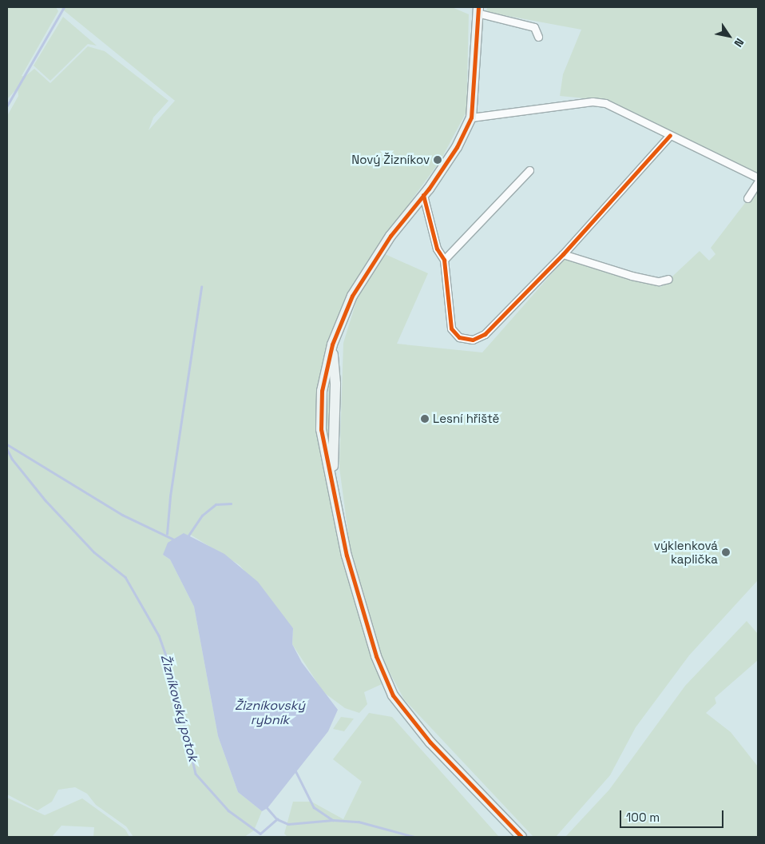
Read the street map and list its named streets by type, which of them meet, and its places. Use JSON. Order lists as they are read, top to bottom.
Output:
{
  "water": ["Žizníkovský rybník", "Žizníkovský potok"],
  "places": ["Nový Žizníkov", "Lesní hřiště", "výklenková kaplička"],
  "scale_bar": "100 m",
  "north": "bottom right"
}
